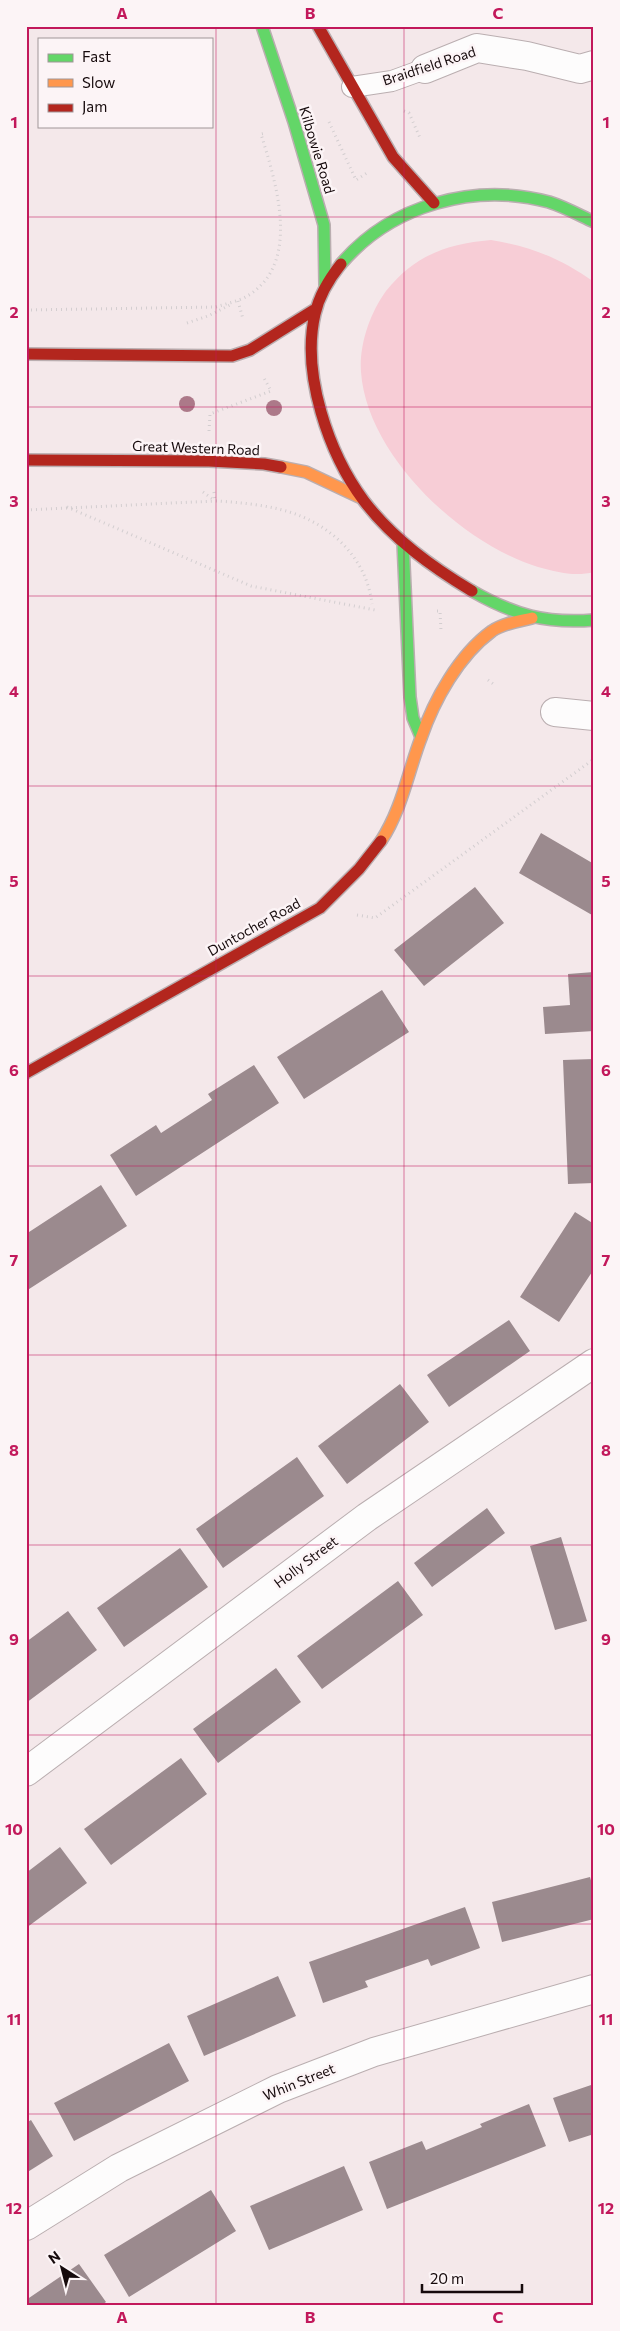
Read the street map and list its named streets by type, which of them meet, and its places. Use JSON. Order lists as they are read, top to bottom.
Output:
{
  "streets": {
    "main road": ["Kilbowie Road", "Great Western Road", "Duntocher Road"],
    "street": ["Braidfield Road", "Holly Street", "Whin Street"]
  },
  "legend": ["Fast", "Slow", "Jam"],
  "scale_bar": "20 m",
  "north": "top left",
  "grid": {
    "columns": ["A", "B", "C"],
    "rows": [
      "1",
      "2",
      "3",
      "4",
      "5",
      "6",
      "7",
      "8",
      "9",
      "10",
      "11",
      "12"
    ]
  }
}
